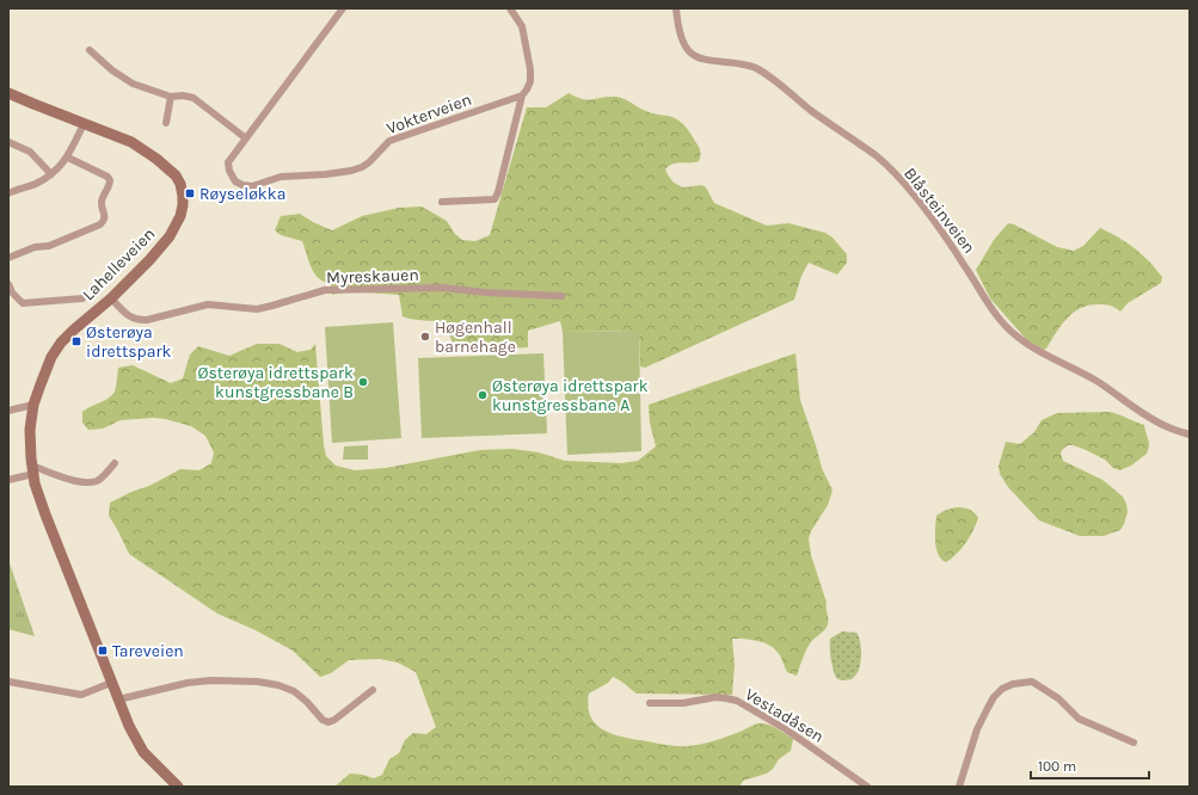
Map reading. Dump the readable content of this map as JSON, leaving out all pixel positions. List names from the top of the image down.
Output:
{
  "streets": {
    "street": [
      "Vokterveien",
      "Blåsteinveien",
      "Lahelleveien",
      "Myreskauen",
      "Vestadåsen"
    ]
  },
  "crossings": [
    ["Lahelleveien", "Myreskauen"]
  ],
  "places": {
    "transit": ["Røyseløkka", "Østerøya idrettspark", "Tareveien"],
    "other": ["Høgenhall barnehage", "Østerøya idrettspark kunstgressbane B", "Østerøya idrettspark kunstgressbane A"]
  },
  "scale_bar": "100 m"
}
